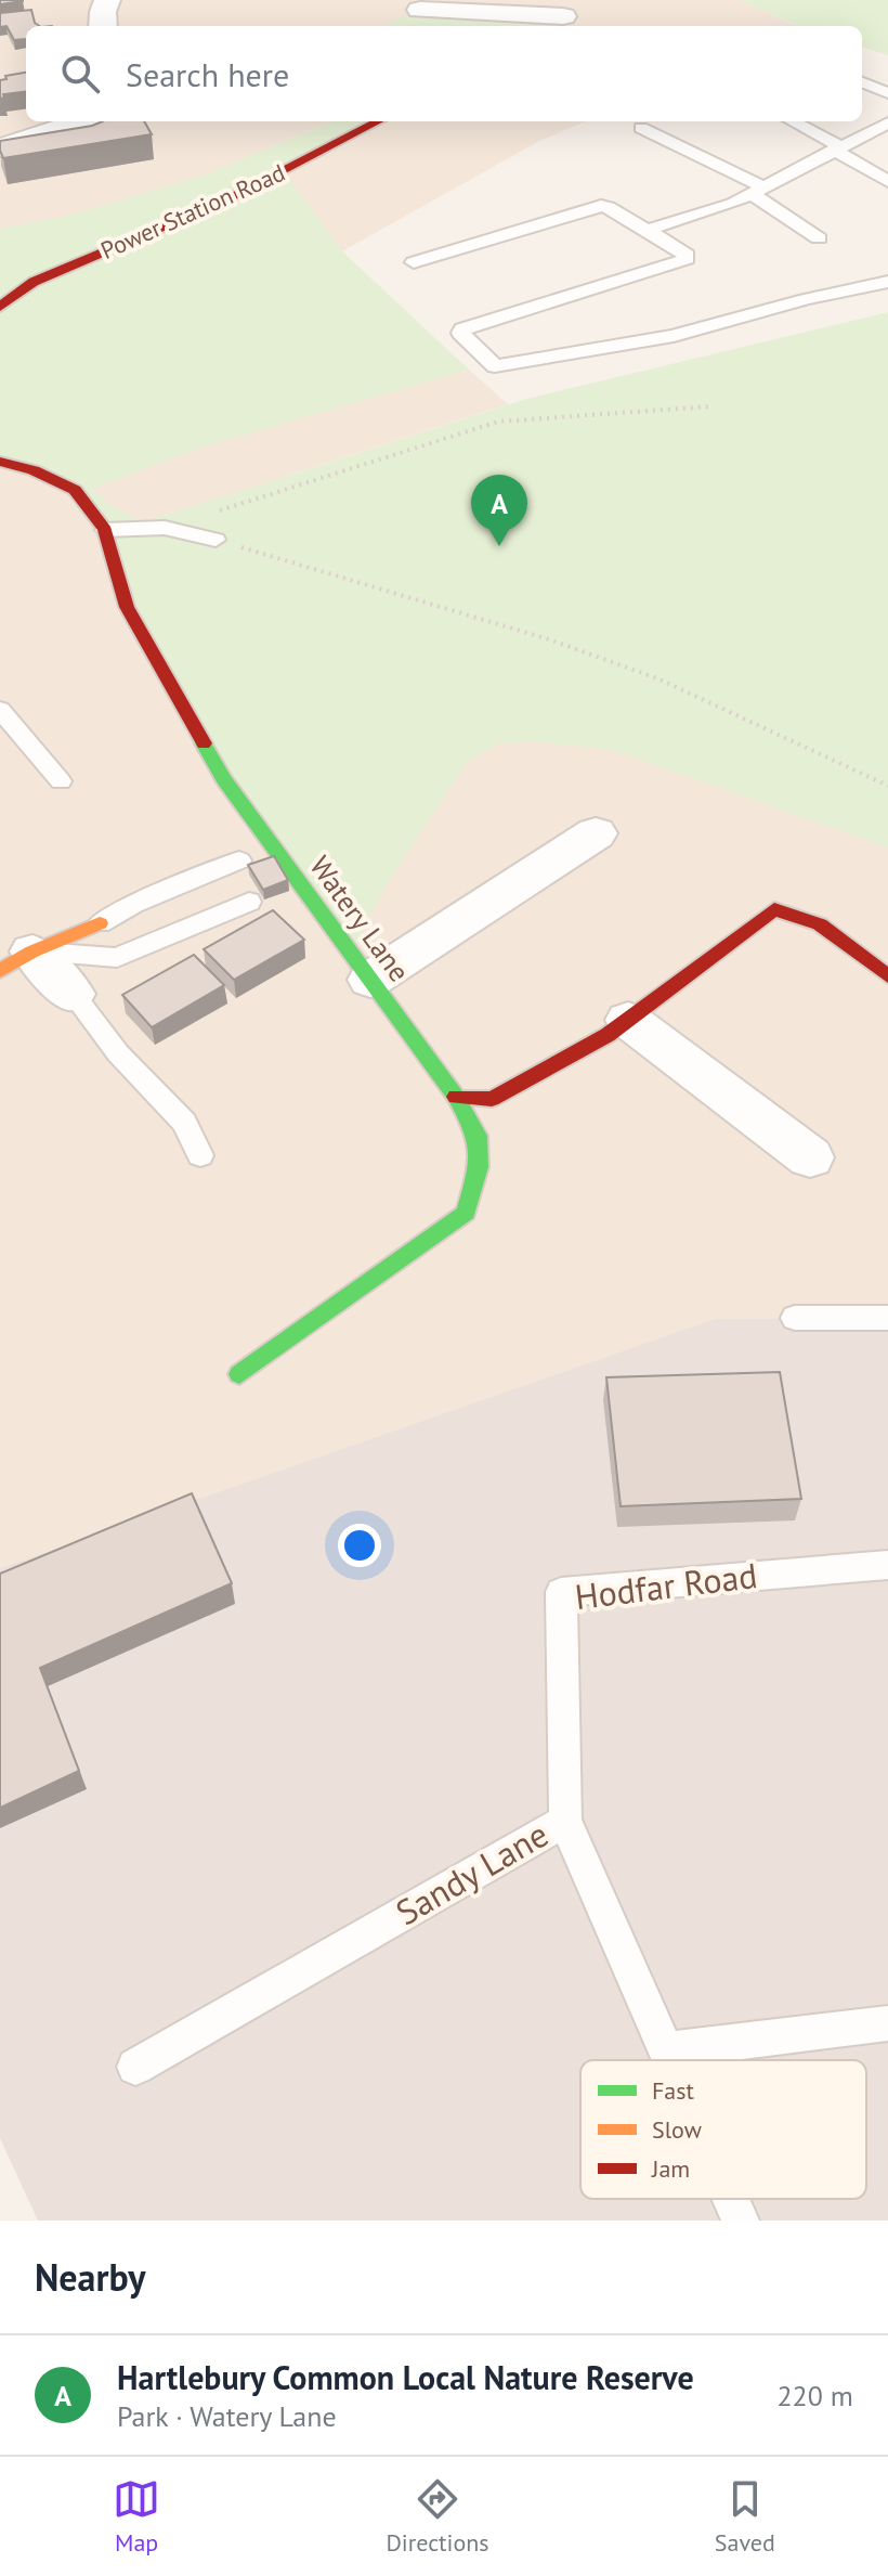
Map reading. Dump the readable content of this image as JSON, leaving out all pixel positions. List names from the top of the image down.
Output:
{
  "streets": {
    "street": ["Power Station Road", "Watery Lane"],
    "lane": ["Hodfar Road", "Sandy Lane"]
  },
  "crossings": [
    ["Hodfar Road", "Sandy Lane"]
  ],
  "legend": ["Fast", "Slow", "Jam"],
  "page": {
    "search": "Search here",
    "pins": "A",
    "heading": "Nearby",
    "list": [
      {
        "mark": "A",
        "name": "Hartlebury Common Local Nature Reserve",
        "note": "Park · Watery Lane",
        "value": "220 m"
      }
    ],
    "nav": ["Map", "Directions", "Saved"]
  }
}
